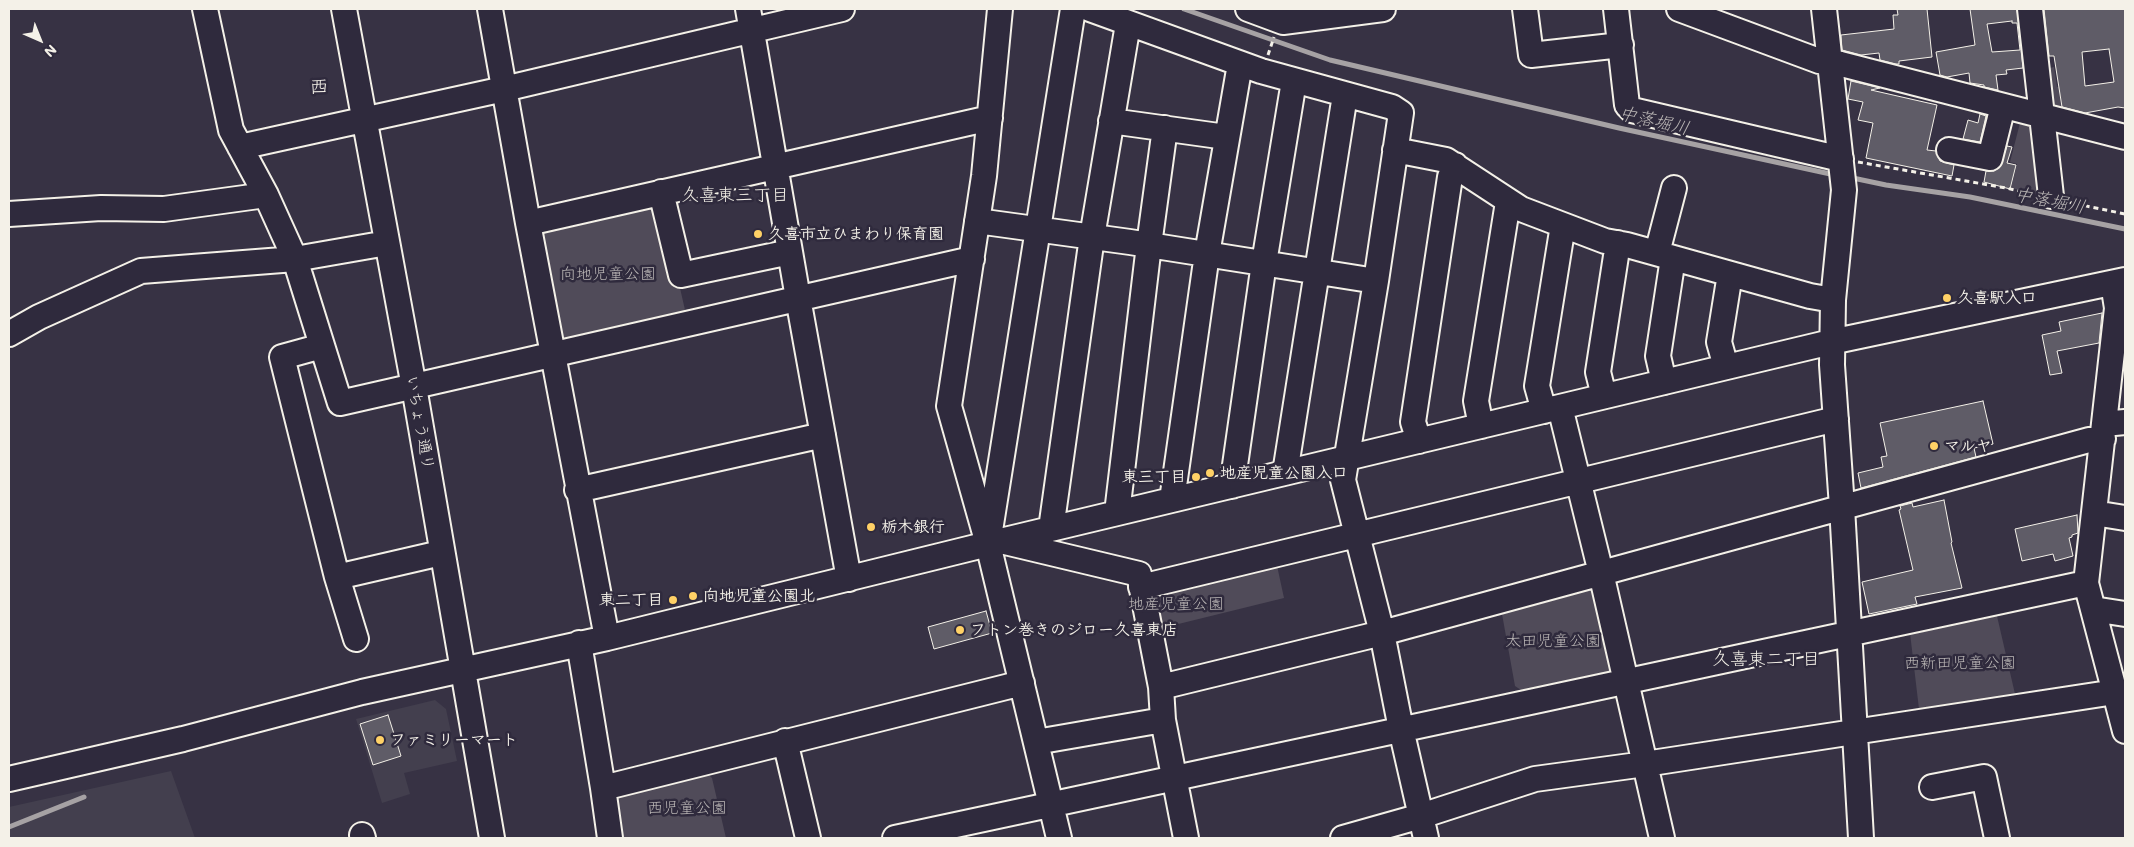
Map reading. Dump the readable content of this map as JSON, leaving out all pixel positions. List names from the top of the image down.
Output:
{
  "streets": {
    "street": ["いちょう通り"]
  },
  "districts": ["西", "久喜東三丁目", "久喜東二丁目"],
  "water": ["中落堀川"],
  "parks": [
    "向地児童公園",
    "地産児童公園",
    "太田児童公園",
    "西新田児童公園",
    "西児童公園"
  ],
  "places": [
    "久喜市立ひまわり保育園",
    "久喜駅入口",
    "マルヤ",
    "地産児童公園入口",
    "東三丁目",
    "栃木銀行",
    "向地児童公園北",
    "東二丁目",
    "フトン巻きのジロー久喜東店",
    "ファミリーマート"
  ],
  "north": "bottom right"
}
